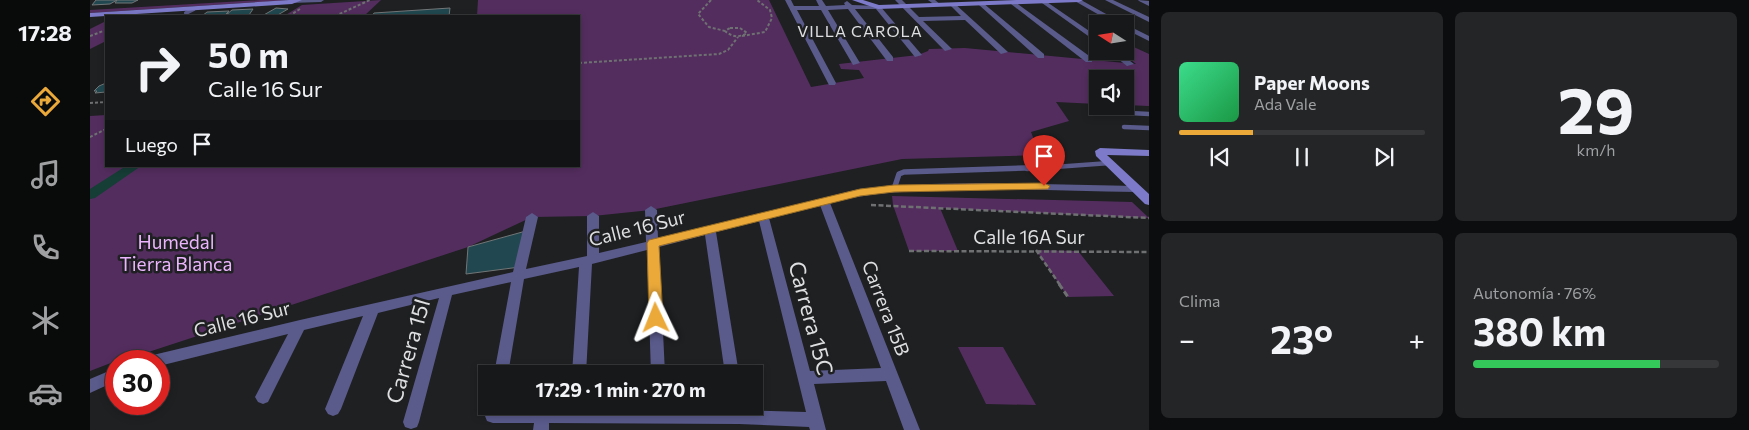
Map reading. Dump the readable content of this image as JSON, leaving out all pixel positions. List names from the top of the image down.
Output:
{
  "streets": {
    "street": [
      "Calle 16 Sur",
      "Carrera 15B",
      "Carrera 15C",
      "Carrera 15I"
    ],
    "path": ["Calle 16A Sur"]
  },
  "crossings": [
    ["Calle 16 Sur", "Carrera 15B"],
    ["Calle 16 Sur", "Carrera 15C"],
    ["Calle 16 Sur", "Carrera 15I"]
  ],
  "districts": ["VILLA CAROLA"],
  "parks": ["Humedal Tierra Blanca"],
  "north": "left",
  "page": {
    "tabs": "17:28",
    "tile": [
      ["29", "km/h"],
      "Clima",
      ["Autonomía · 76%", "380 km"]
    ],
    "turn": ["50 m", "Calle 16 Sur"],
    "song": ["Paper Moons", "Ada Vale"],
    "then": "Luego",
    "heat": ["−", "23°", "+"],
    "limit": "30",
    "trip": "17:29 · 1 min · 270 m"
  }
}
